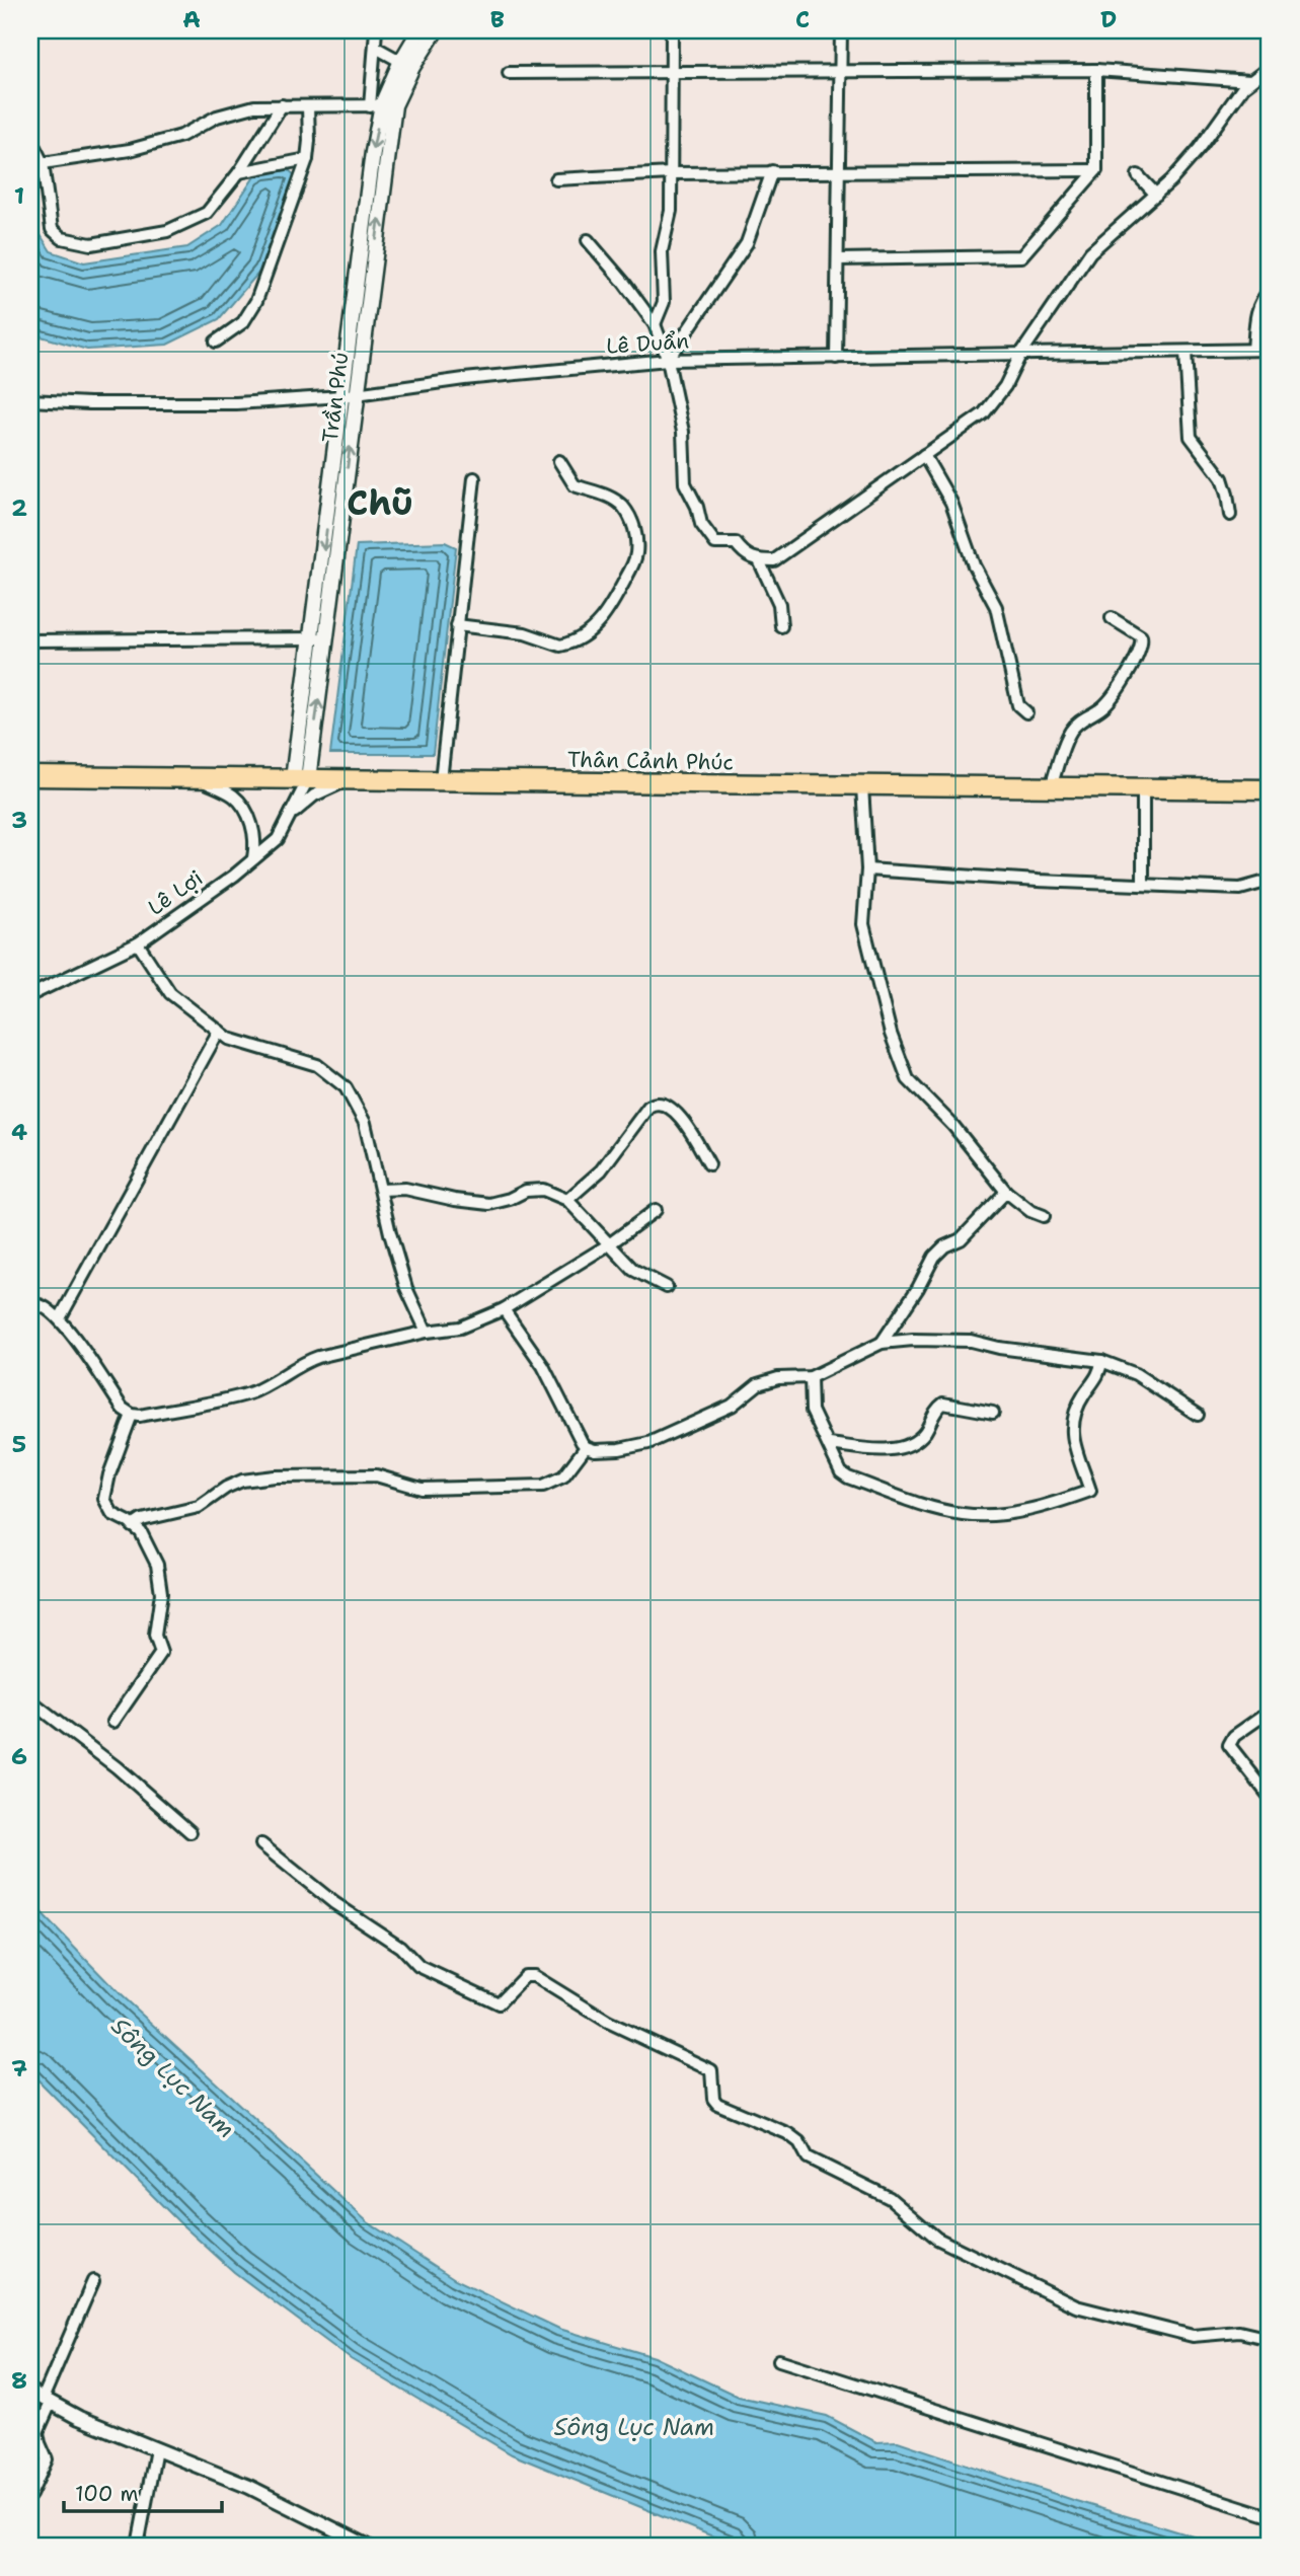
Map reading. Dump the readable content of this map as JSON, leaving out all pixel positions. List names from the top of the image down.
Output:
{
  "streets": {
    "highway": ["Thân Cảnh Phúc"],
    "main road": ["Trần Phú"],
    "street": ["Lê Duẩn", "Lê Lợi"]
  },
  "crossings": [
    ["Lê Duẩn", "Trần Phú"],
    ["Trần Phú", "Thân Cảnh Phúc"],
    ["Thân Cảnh Phúc", "Lê Lợi"]
  ],
  "districts": ["Chũ"],
  "water": ["Sông Lục Nam"],
  "scale_bar": "100 m",
  "grid": {
    "columns": [
      "A",
      "B",
      "C",
      "D"
    ],
    "rows": [
      "1",
      "2",
      "3",
      "4",
      "5",
      "6",
      "7",
      "8"
    ]
  }
}
